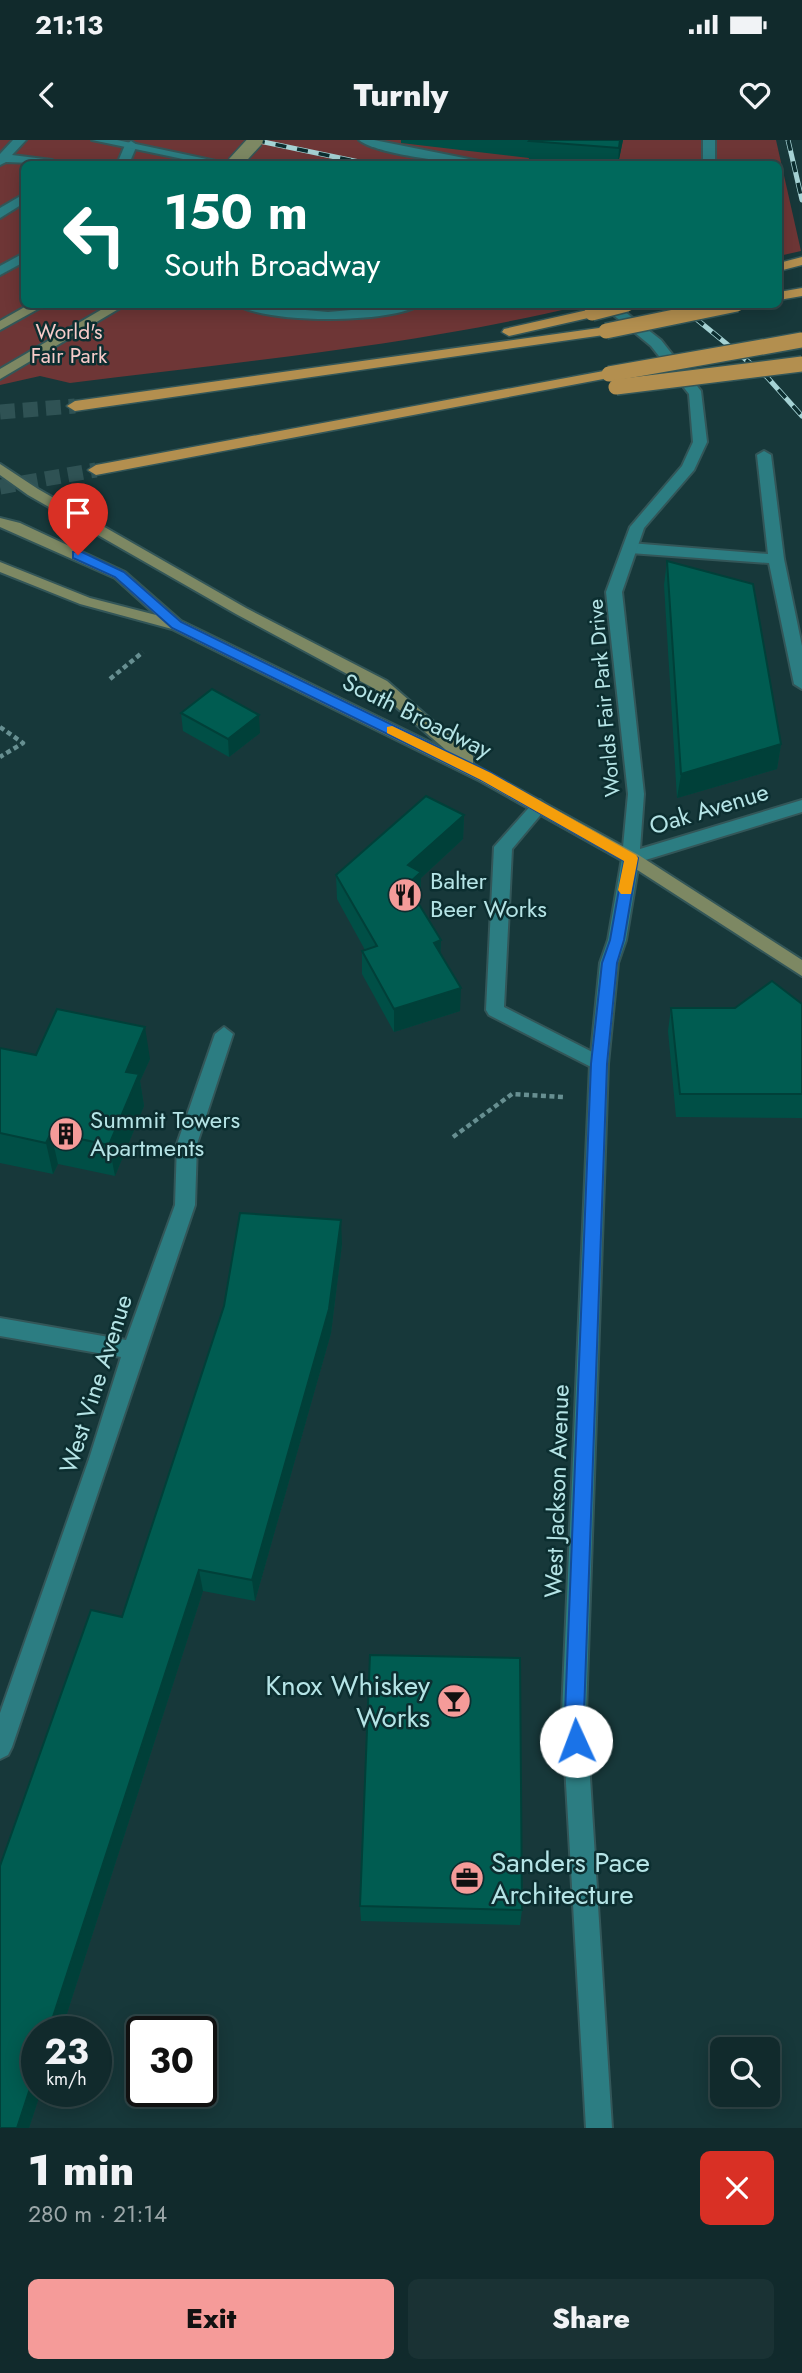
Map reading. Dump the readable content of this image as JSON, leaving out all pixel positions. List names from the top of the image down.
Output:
{
  "streets": {
    "main road": ["South Broadway"],
    "street": [
      "Worlds Fair Park Drive",
      "Oak Avenue",
      "West Vine Avenue",
      "West Jackson Avenue"
    ]
  },
  "crossings": [
    ["Worlds Fair Park Drive", "South Broadway"],
    ["Worlds Fair Park Drive", "Oak Avenue"],
    ["Worlds Fair Park Drive", "West Jackson Avenue"],
    ["South Broadway", "Oak Avenue"],
    ["South Broadway", "West Jackson Avenue"],
    ["Oak Avenue", "West Jackson Avenue"]
  ],
  "parks": ["World's Fair Park"],
  "places": {
    "restaurant": ["Balter Beer Works"],
    "building": ["Summit Towers Apartments"],
    "bar": ["Knox Whiskey Works"],
    "office": ["Sanders Pace Architecture"]
  },
  "page": {
    "status": "21:13",
    "header": "Turnly",
    "turn": ["150 m", "South Broadway"],
    "speed": "23 km/h",
    "limit": "30",
    "heading": ["1 min", "280 m · 21:14"],
    "buttons": ["Exit", "Share"]
  }
}
